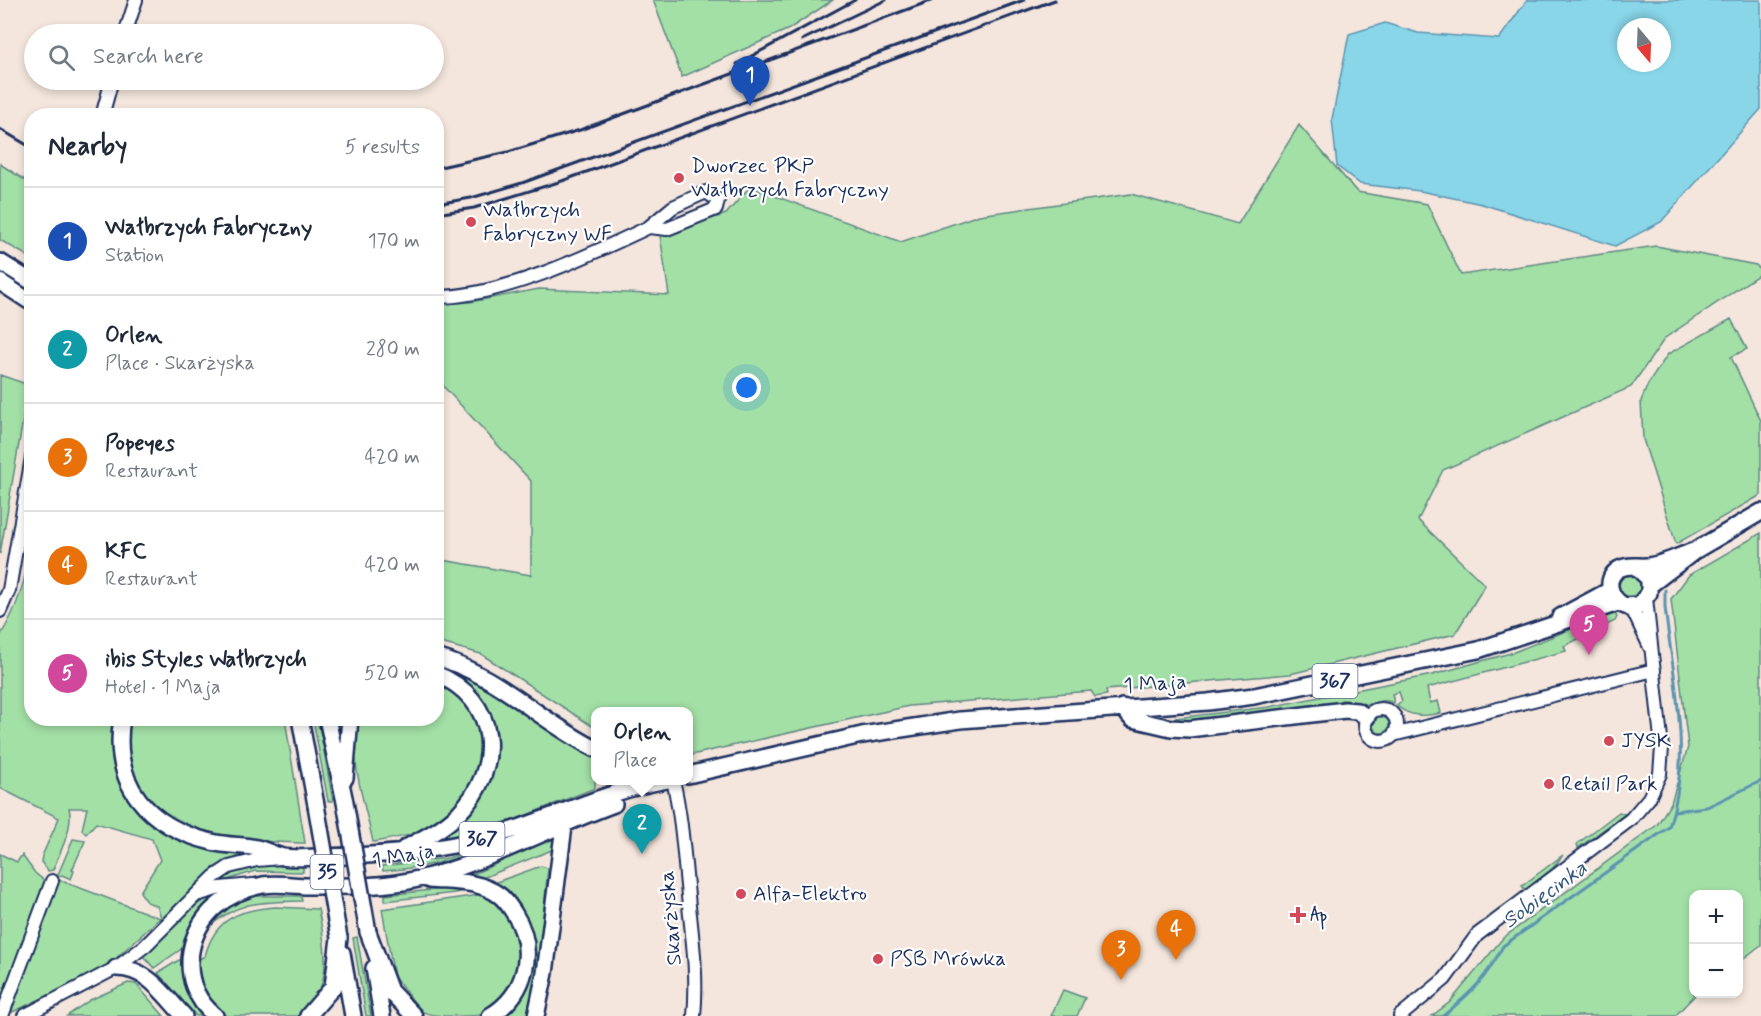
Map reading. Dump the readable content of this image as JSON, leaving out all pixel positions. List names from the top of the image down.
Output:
{
  "streets": {
    "main road": ["367", "1 Maja", "35"],
    "street": ["Skarżyska"]
  },
  "crossings": [
    ["367", "1 Maja"]
  ],
  "water": ["Sobięcinka"],
  "places": {
    "other": [
      "Dworzec PKP Wałbrzych Fabryczny",
      "Wałbrzych Fabryczny WF",
      "JYSK",
      "Retail Park",
      "Alfa-Elektro",
      "PSB Mrówka"
    ],
    "health": ["Ap"]
  },
  "north": "bottom",
  "page": {
    "search": "Search here",
    "pins": [
      "1",
      "5",
      "2",
      "4",
      "3"
    ],
    "heading": ["Nearby", "5 results"],
    "list": [
      {
        "mark": "1",
        "name": "Wałbrzych Fabryczny",
        "note": "Station",
        "value": "170 m"
      },
      {
        "mark": "2",
        "name": "Orlen",
        "note": "Place · Skarżyska",
        "value": "280 m"
      },
      {
        "mark": "3",
        "name": "Popeyes",
        "note": "Restaurant",
        "value": "420 m"
      },
      {
        "mark": "4",
        "name": "KFC",
        "note": "Restaurant",
        "value": "420 m"
      },
      {
        "mark": "5",
        "name": "ibis Styles Wałbrzych",
        "note": "Hotel · 1 Maja",
        "value": "520 m"
      }
    ],
    "popup": ["Orlen", "Place"],
    "map_buttons": ["+", "−"]
  }
}
